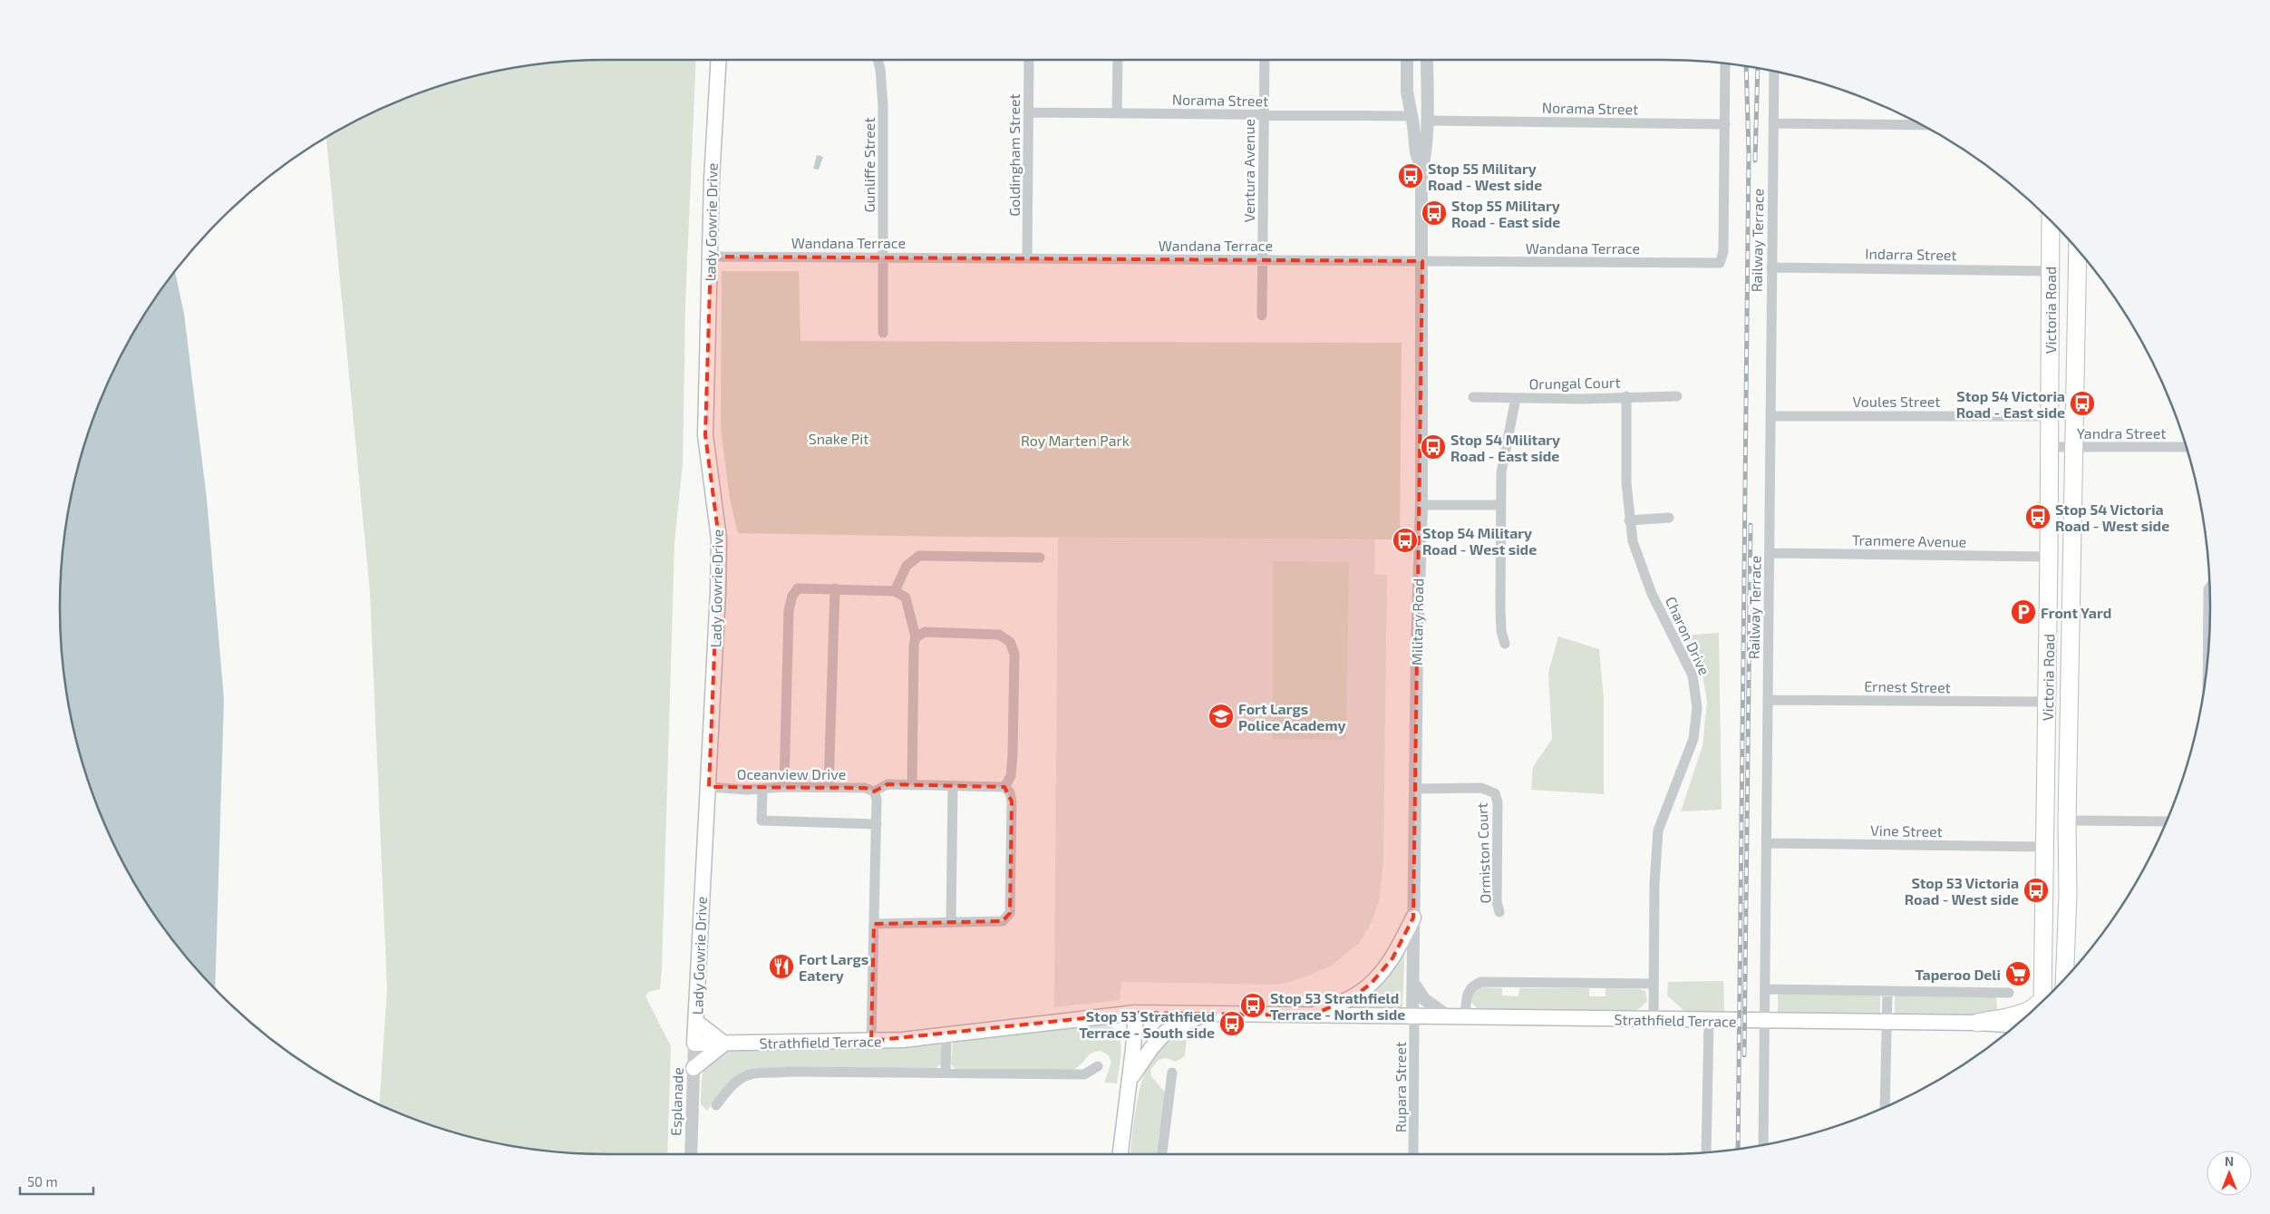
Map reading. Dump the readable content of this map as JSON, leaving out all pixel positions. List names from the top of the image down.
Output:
{
  "streets": {
    "highway": ["Victoria Road"],
    "main road": ["Lady Gowrie Drive", "Strathfield Terrace"],
    "street": [
      "Norama Street",
      "Goldingham Street",
      "Gunliffe Street",
      "Ventura Avenue",
      "Railway Terrace",
      "Wandana Terrace",
      "Indarra Street",
      "Orungal Court",
      "Voules Street",
      "Yandra Street",
      "Tranmere Avenue",
      "Military Road",
      "Charon Drive",
      "Ernest Street",
      "Oceanview Drive",
      "Vine Street",
      "Ormiston Court",
      "Rupara Street",
      "Esplanade"
    ]
  },
  "crossings": [
    ["Norama Street", "Goldingham Street"],
    ["Norama Street", "Ventura Avenue"],
    ["Norama Street", "Wandana Terrace"],
    ["Norama Street", "Military Road"],
    ["Goldingham Street", "Wandana Terrace"],
    ["Gunliffe Street", "Wandana Terrace"],
    ["Ventura Avenue", "Wandana Terrace"],
    ["Lady Gowrie Drive", "Wandana Terrace"],
    ["Lady Gowrie Drive", "Oceanview Drive"],
    ["Lady Gowrie Drive", "Strathfield Terrace"],
    ["Lady Gowrie Drive", "Esplanade"],
    ["Railway Terrace", "Indarra Street"],
    ["Railway Terrace", "Voules Street"],
    ["Railway Terrace", "Tranmere Avenue"],
    ["Railway Terrace", "Ernest Street"],
    ["Railway Terrace", "Vine Street"],
    ["Railway Terrace", "Strathfield Terrace"],
    ["Wandana Terrace", "Military Road"],
    ["Indarra Street", "Victoria Road"],
    ["Victoria Road", "Voules Street"],
    ["Victoria Road", "Yandra Street"],
    ["Victoria Road", "Tranmere Avenue"],
    ["Victoria Road", "Ernest Street"],
    ["Victoria Road", "Vine Street"],
    ["Orungal Court", "Charon Drive"],
    ["Military Road", "Ormiston Court"],
    ["Military Road", "Strathfield Terrace"],
    ["Military Road", "Rupara Street"],
    ["Charon Drive", "Strathfield Terrace"],
    ["Strathfield Terrace", "Rupara Street"],
    ["Strathfield Terrace", "Esplanade"]
  ],
  "parks": ["Snake Pit", "Roy Marten Park"],
  "places": {
    "bus stop": [
      "Stop 55 Military Road - West side",
      "Stop 55 Military Road - East side",
      "Stop 54 Victoria Road - East side",
      "Stop 54 Military Road - East side",
      "Stop 54 Victoria Road - West side",
      "Stop 54 Military Road - West side",
      "Stop 53 Victoria Road - West side",
      "Stop 53 Strathfield Terrace - North side",
      "Stop 53 Strathfield Terrace - South side"
    ],
    "parking": ["Front Yard"],
    "school or university": ["Fort Largs Police Academy"],
    "restaurant": ["Fort Largs Eatery"],
    "supermarket": ["Taperoo Deli"]
  },
  "scale_bar": "50 m",
  "north": "top"
}
